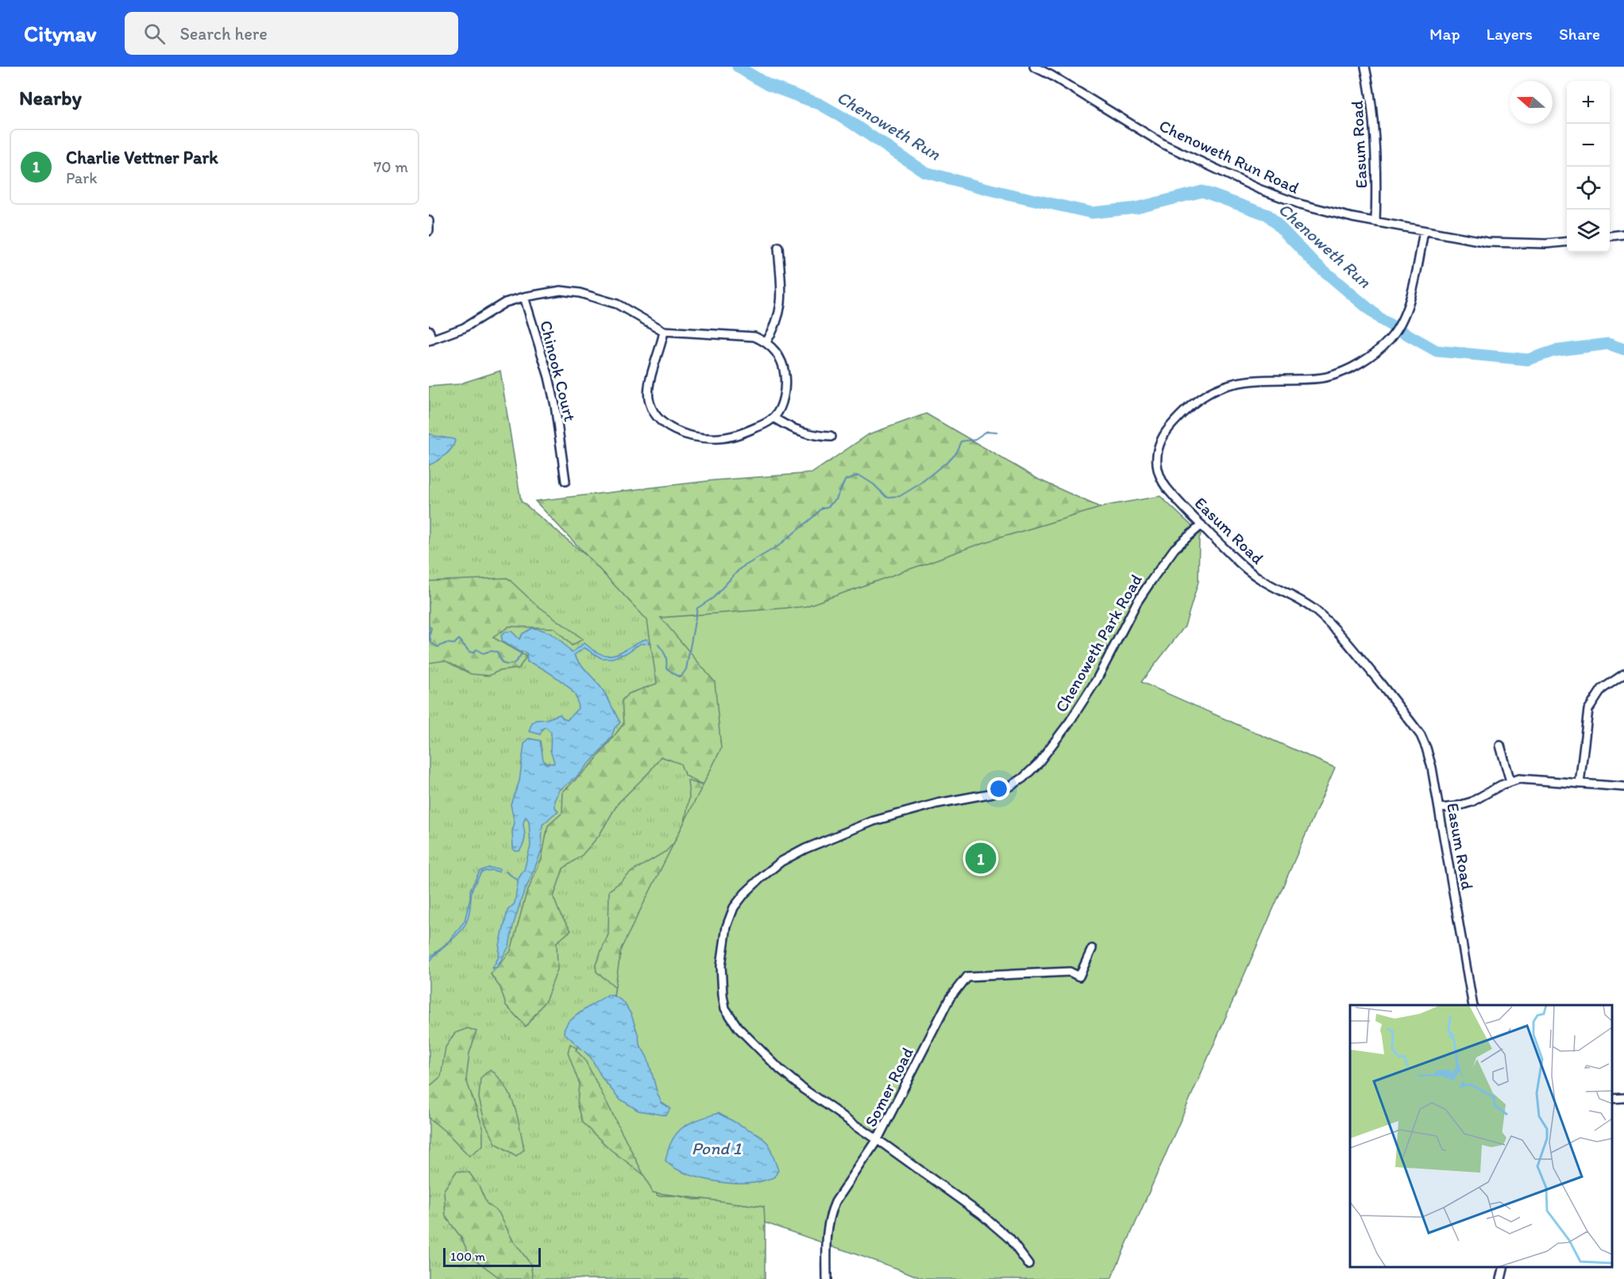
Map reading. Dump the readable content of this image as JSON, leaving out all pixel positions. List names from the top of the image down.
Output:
{
  "streets": {
    "street": [
      "Easum Road",
      "Chenoweth Run Road",
      "Chinook Court",
      "Chenoweth Park Road",
      "Somer Road"
    ]
  },
  "crossings": [
    ["Easum Road", "Chenoweth Run Road"],
    ["Easum Road", "Chenoweth Park Road"],
    ["Chenoweth Park Road", "Somer Road"]
  ],
  "water": ["Chenoweth Run", "Pond 1"],
  "scale_bar": "100 m",
  "north": "left",
  "page": {
    "header": "Citynav",
    "search": "Search here",
    "nav": ["Map", "Layers", "Share"],
    "heading": "Nearby",
    "map_buttons": ["+", "−"],
    "list": [
      {
        "mark": "1",
        "name": "Charlie Vettner Park",
        "note": "Park",
        "value": "70 m"
      }
    ],
    "pins": "1",
    "scale": "100 m"
  }
}
